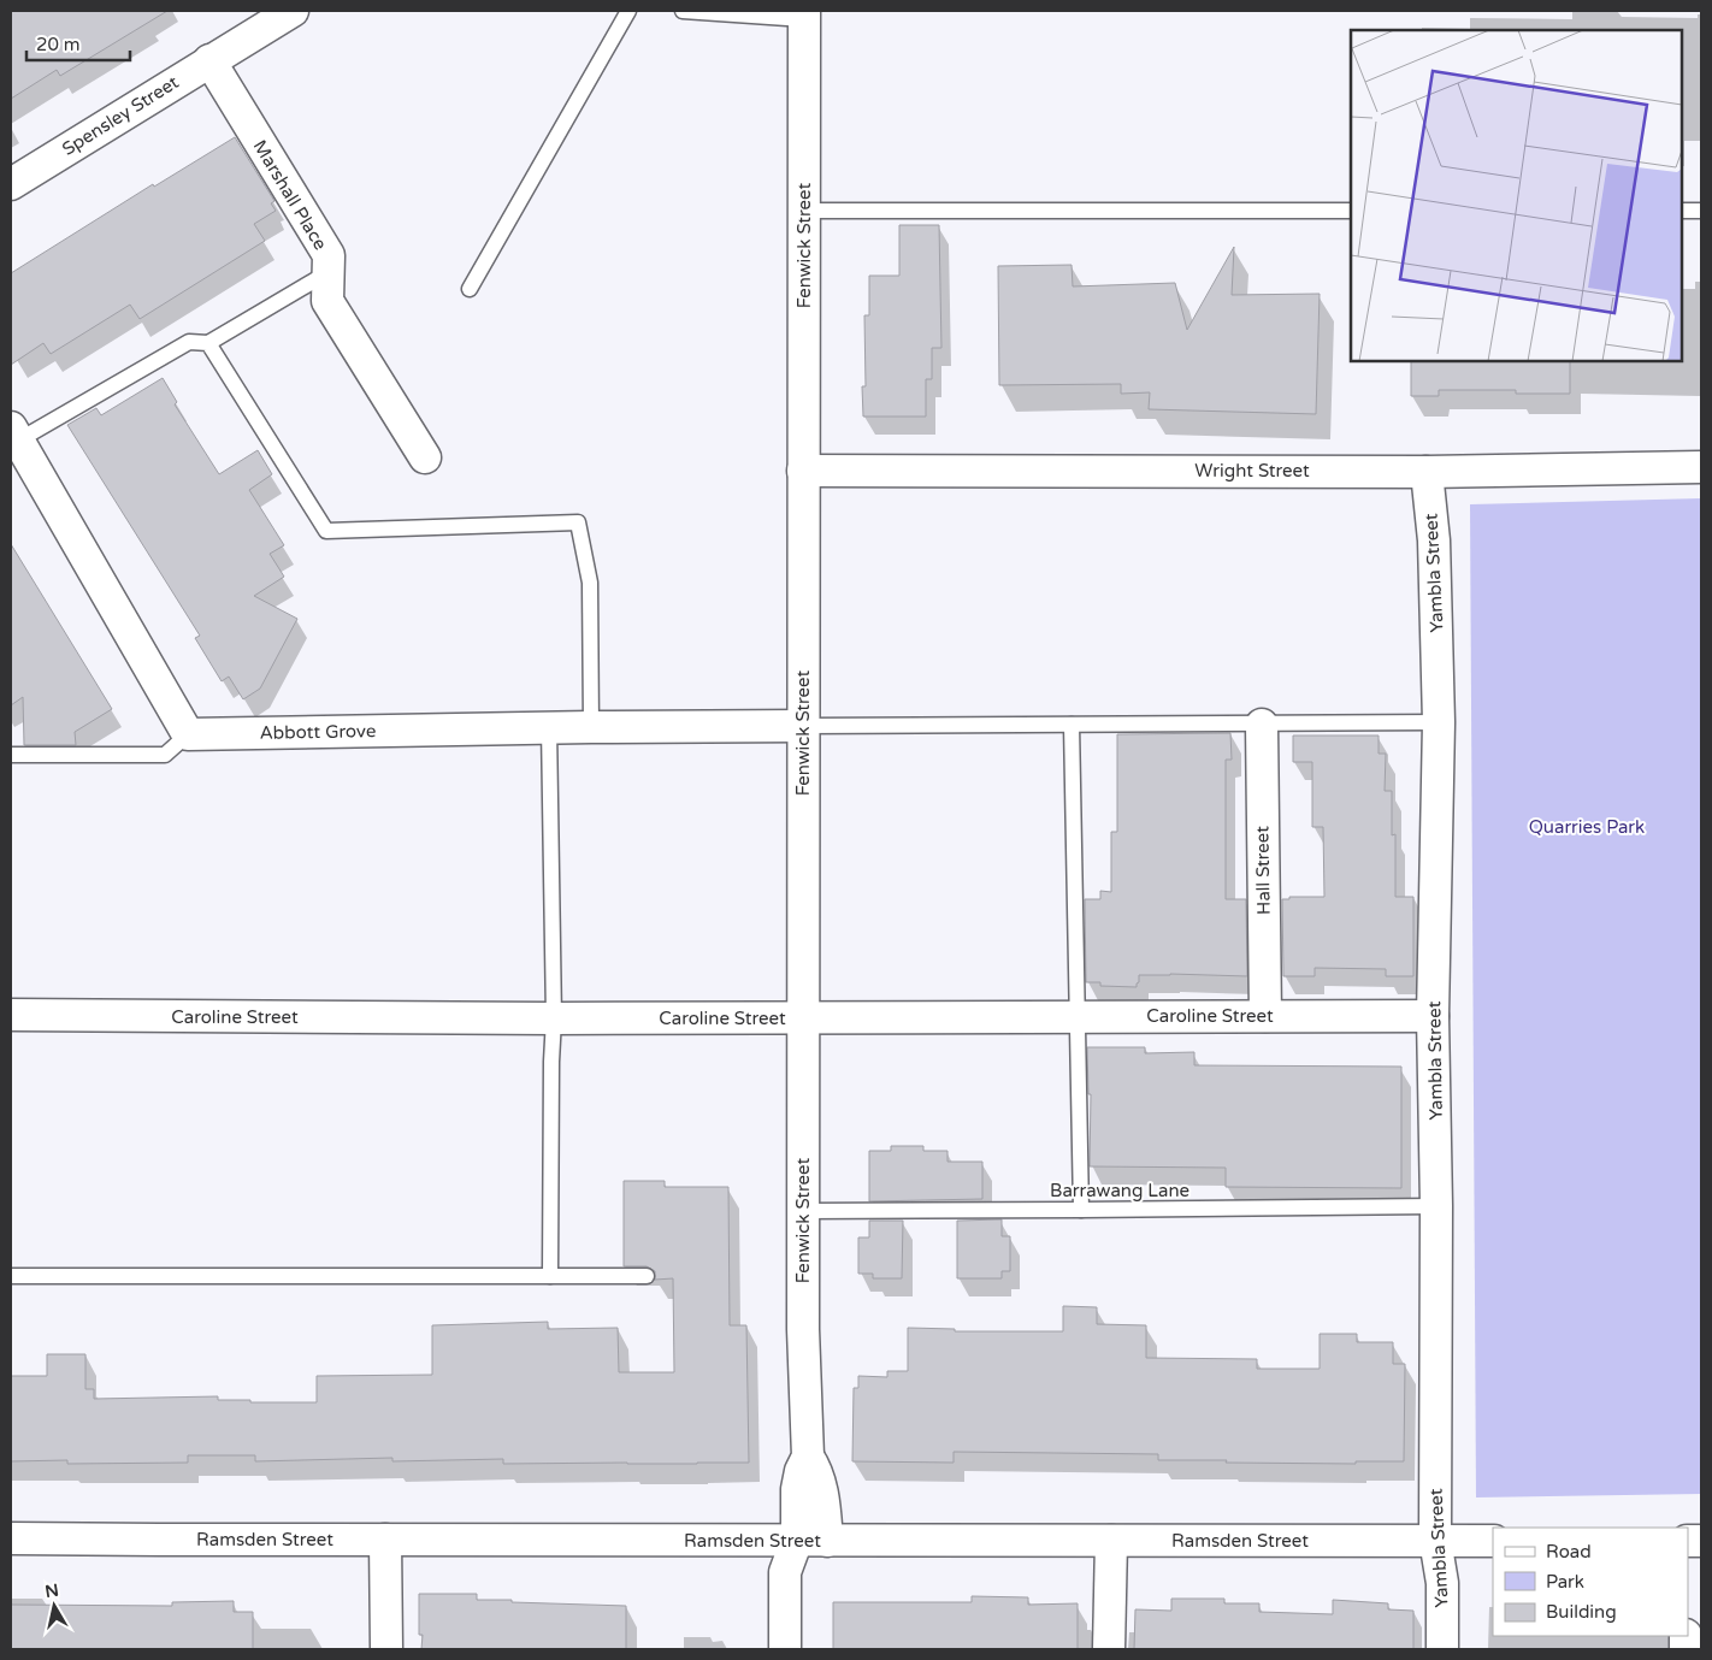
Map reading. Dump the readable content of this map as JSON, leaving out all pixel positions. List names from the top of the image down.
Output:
{
  "streets": {
    "street": [
      "Spensley Street",
      "Marshall Place",
      "Fenwick Street",
      "Wright Street",
      "Yambla Street",
      "Abbott Grove",
      "Hall Street",
      "Caroline Street",
      "Ramsden Street"
    ],
    "lane": ["Barrawang Lane"]
  },
  "crossings": [
    ["Spensley Street", "Marshall Place"],
    ["Fenwick Street", "Wright Street"],
    ["Fenwick Street", "Abbott Grove"],
    ["Fenwick Street", "Caroline Street"],
    ["Fenwick Street", "Barrawang Lane"],
    ["Fenwick Street", "Ramsden Street"],
    ["Wright Street", "Yambla Street"],
    ["Yambla Street", "Caroline Street"],
    ["Yambla Street", "Barrawang Lane"],
    ["Yambla Street", "Ramsden Street"],
    ["Hall Street", "Caroline Street"]
  ],
  "parks": ["Quarries Park"],
  "legend": ["Road", "Park", "Building"],
  "scale_bar": "20 m",
  "north": "top"
}
